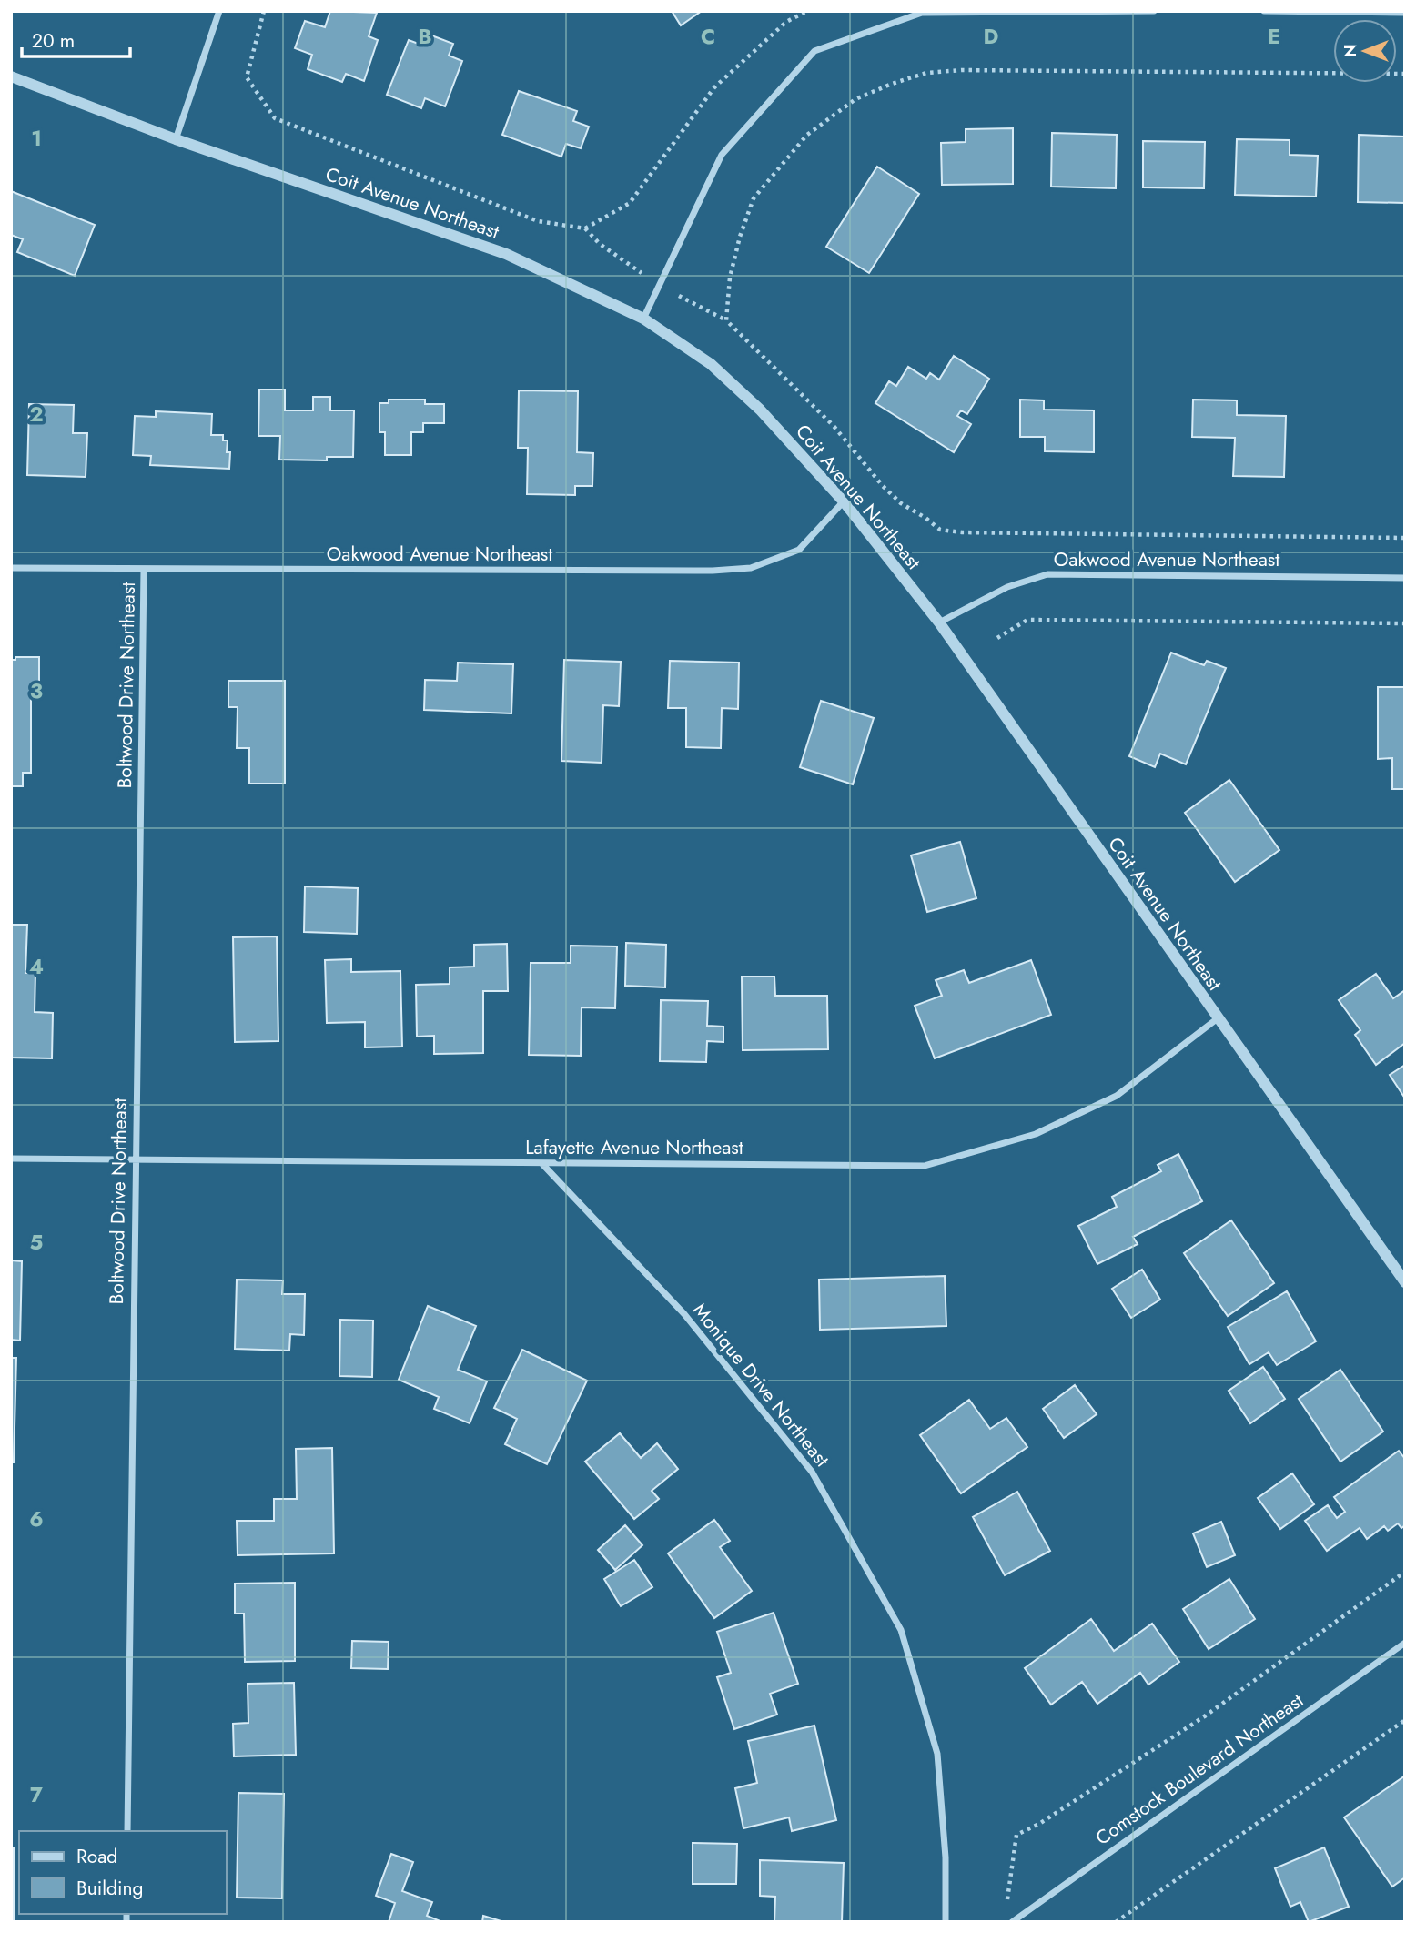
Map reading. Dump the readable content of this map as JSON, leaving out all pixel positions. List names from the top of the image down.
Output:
{
  "streets": {
    "street": [
      "Coit Avenue Northeast",
      "Oakwood Avenue Northeast",
      "Boltwood Drive Northeast",
      "Lafayette Avenue Northeast",
      "Monique Drive Northeast",
      "Comstock Boulevard Northeast"
    ]
  },
  "crossings": [
    ["Coit Avenue Northeast", "Oakwood Avenue Northeast"],
    ["Coit Avenue Northeast", "Lafayette Avenue Northeast"],
    ["Oakwood Avenue Northeast", "Boltwood Drive Northeast"],
    ["Boltwood Drive Northeast", "Lafayette Avenue Northeast"],
    ["Lafayette Avenue Northeast", "Monique Drive Northeast"]
  ],
  "legend": ["Road", "Building"],
  "scale_bar": "20 m",
  "north": "left",
  "grid": {
    "columns": [
      "B",
      "C",
      "D",
      "E"
    ],
    "rows": [
      "1",
      "2",
      "3",
      "4",
      "5",
      "6",
      "7"
    ]
  }
}
